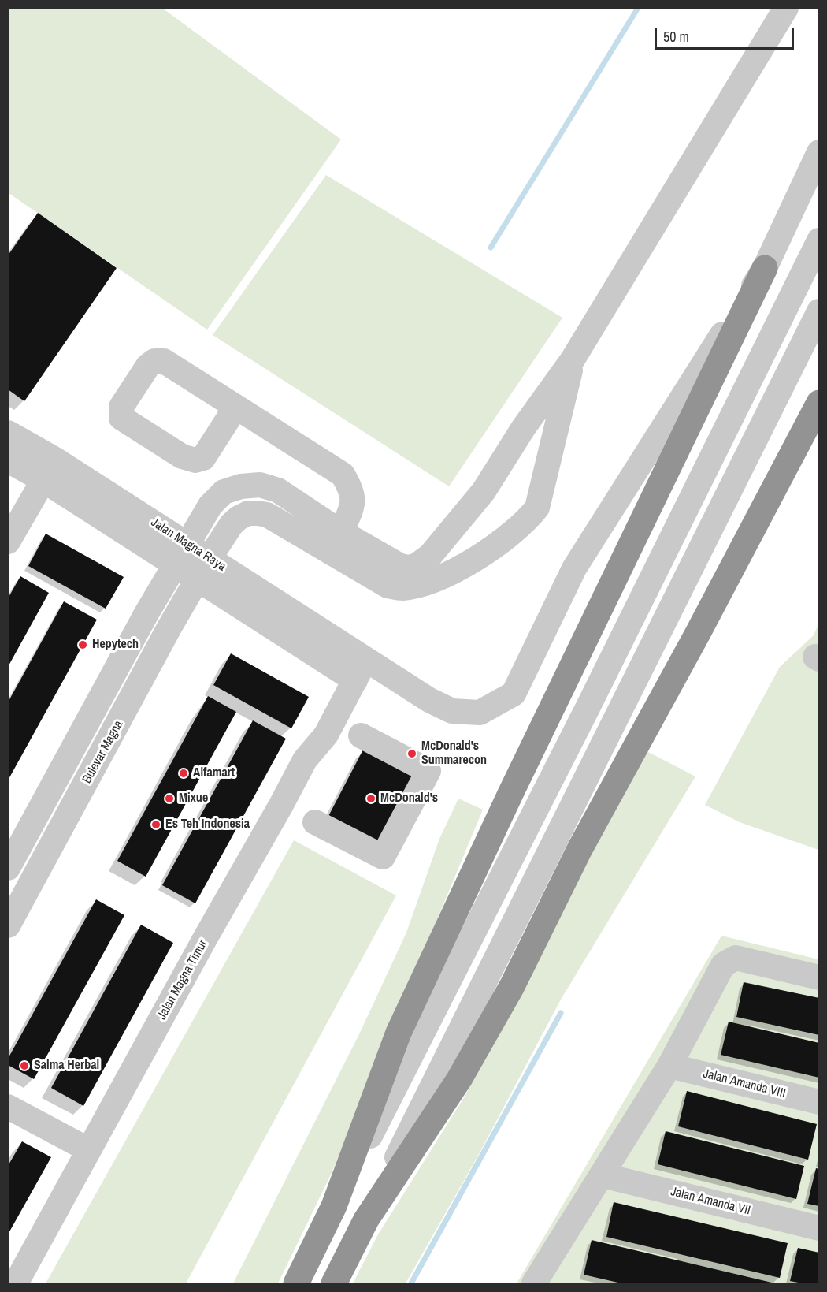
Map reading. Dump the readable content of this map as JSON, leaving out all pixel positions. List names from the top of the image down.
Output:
{
  "streets": {
    "street": [
      "Jalan Magna Raya",
      "Bulevar Magna",
      "Jalan Magna Timur",
      "Jalan Amanda VIII",
      "Jalan Amanda VII"
    ]
  },
  "crossings": [
    ["Jalan Magna Raya", "Bulevar Magna"],
    ["Jalan Magna Raya", "Jalan Magna Timur"]
  ],
  "places": [
    "Hepytech",
    "McDonald's Summarecon",
    "Alfamart",
    "Mixue",
    "McDonald's",
    "Es Teh Indonesia",
    "Salma Herbal"
  ],
  "scale_bar": "50 m"
}
